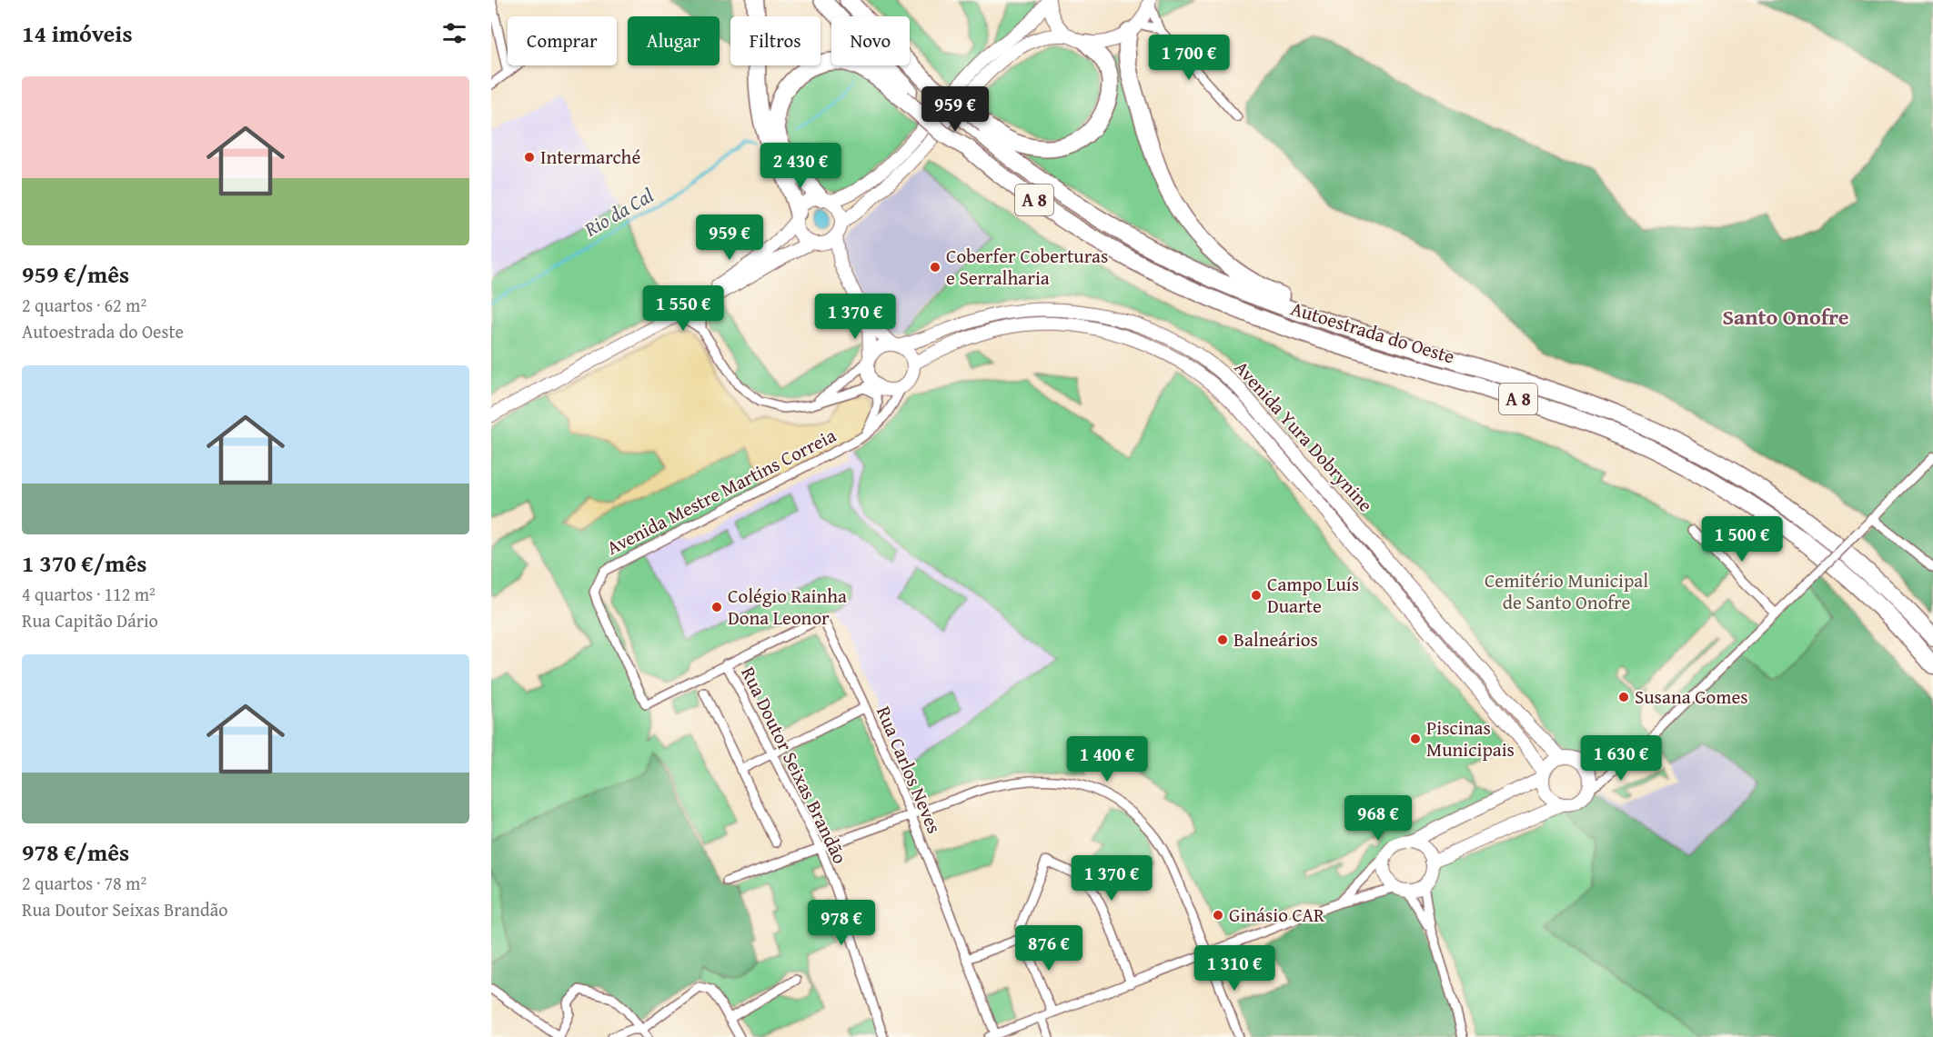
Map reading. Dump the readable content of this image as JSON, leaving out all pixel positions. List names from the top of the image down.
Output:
{
  "streets": {
    "highway": ["A 8", "Autoestrada do Oeste"],
    "main road": ["Avenida Yura Dobrynine"],
    "street": ["Avenida Mestre Martins Correia", "Rua Doutor Seixas Brandão", "Rua Carlos Neves"]
  },
  "crossings": [
    ["Avenida Yura Dobrynine", "Avenida Mestre Martins Correia"],
    ["Avenida Mestre Martins Correia", "Rua Doutor Seixas Brandão"],
    ["Avenida Mestre Martins Correia", "Rua Carlos Neves"],
    ["Rua Doutor Seixas Brandão", "Rua Carlos Neves"]
  ],
  "districts": ["Santo Onofre"],
  "water": ["Rio da Cal"],
  "parks": ["Cemitério Municipal de Santo Onofre"],
  "places": [
    "Intermarché",
    "Coberfer Coberturas e Serralharia",
    "Campo Luís Duarte",
    "Colégio Rainha Dona Leonor",
    "Balneários",
    "Susana Gomes",
    "Piscinas Municipais",
    "Ginásio CAR"
  ],
  "page": {
    "heading": "14 imóveis",
    "chip": [
      "Comprar",
      "Alugar",
      "Filtros",
      "Novo"
    ],
    "price": [
      "1 700 €",
      "959 €",
      "2 430 €",
      "959 €",
      "1 550 €",
      "1 370 €",
      "1 500 €",
      "1 630 €",
      "1 400 €",
      "968 €",
      "1 370 €",
      "978 €",
      "876 €",
      "1 310 €"
    ],
    "list": [
      {
        "name": "959 €/mês",
        "note": "2 quartos · 62 m² · Autoestrada do Oeste"
      },
      {
        "name": "1 370 €/mês",
        "note": "4 quartos · 112 m² · Rua Capitão Dário"
      },
      {
        "name": "978 €/mês",
        "note": "2 quartos · 78 m² · Rua Doutor Seixas Brandão"
      }
    ]
  }
}
